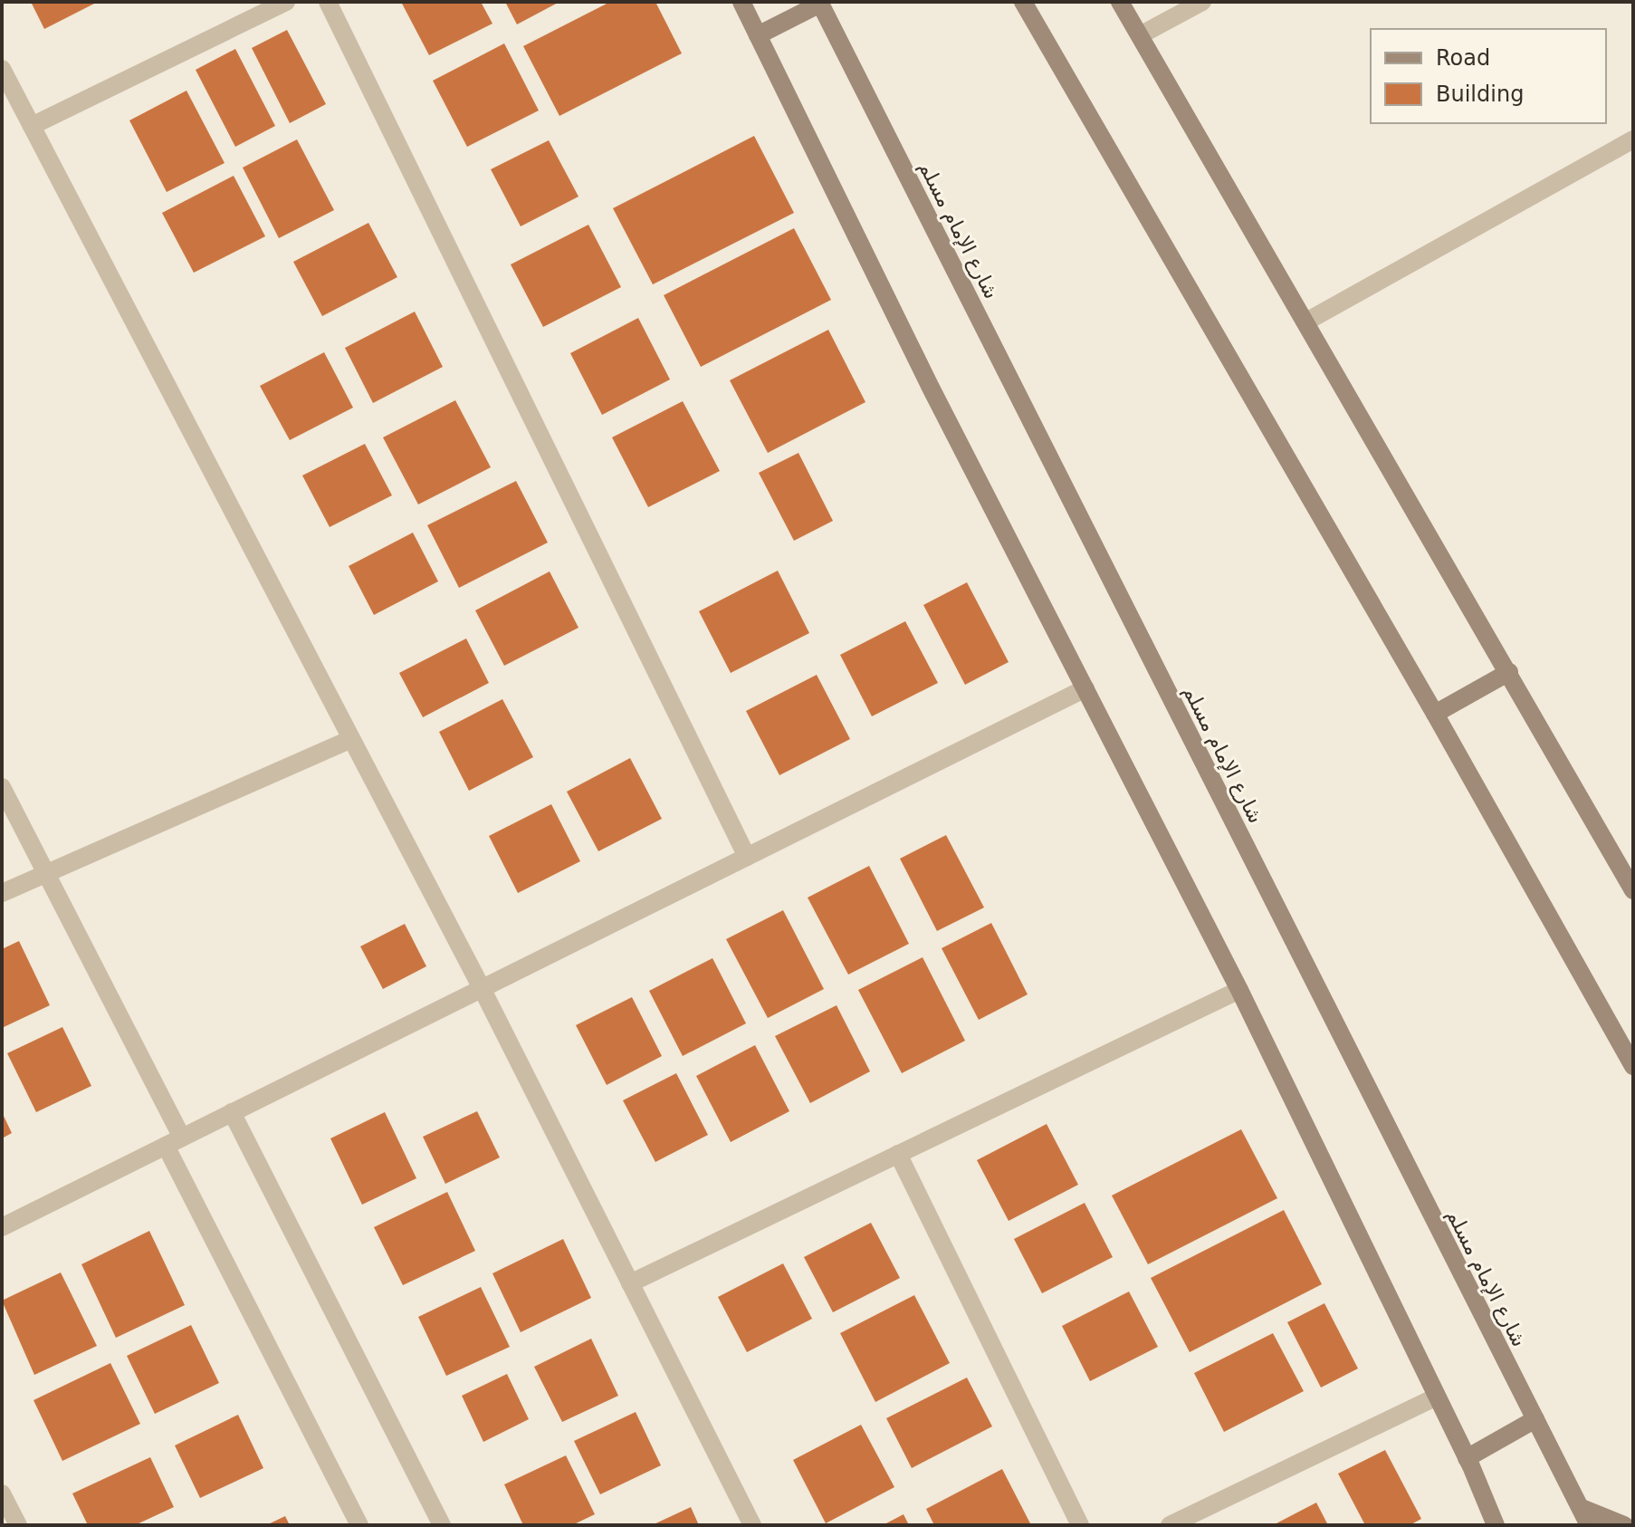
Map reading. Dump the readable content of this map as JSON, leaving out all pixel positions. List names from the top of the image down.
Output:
{
  "streets": {
    "main road": ["شارع الإمام مسلم"]
  },
  "legend": ["Road", "Building"]
}
